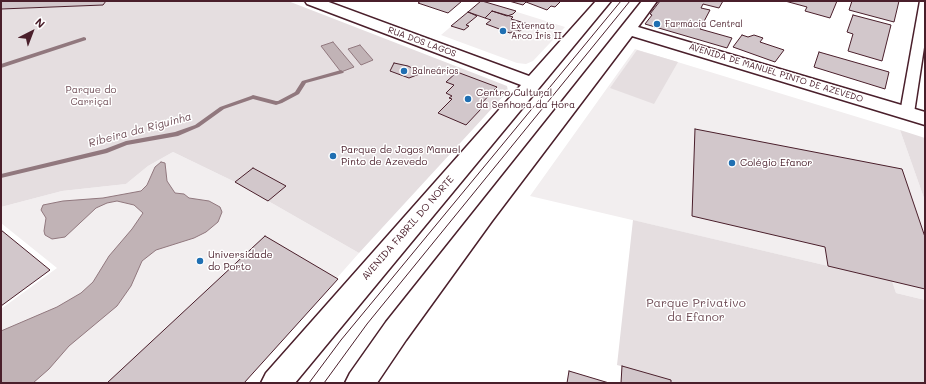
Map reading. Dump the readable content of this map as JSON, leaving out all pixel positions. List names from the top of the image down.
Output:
{
  "streets": {
    "main road": ["RUA DOS LAGOS", "AVENIDA DE MANUEL PINTO DE AZEVEDO", "AVENIDA FABRIL DO NORTE"]
  },
  "crossings": [
    ["RUA DOS LAGOS", "AVENIDA FABRIL DO NORTE"]
  ],
  "water": ["Ribeira da Riguinha"],
  "parks": ["Parque do Carriçal", "Parque Privativo da Efanor"],
  "places": [
    "Farmácia Central",
    "Externato Arco Íris II",
    "Balneários",
    "Centro Cultural da Senhora da Hora",
    "Parque de Jogos Manuel Pinto de Azevedo",
    "Colégio Efanor",
    "Universidade do Porto"
  ],
  "north": "top right"
}
